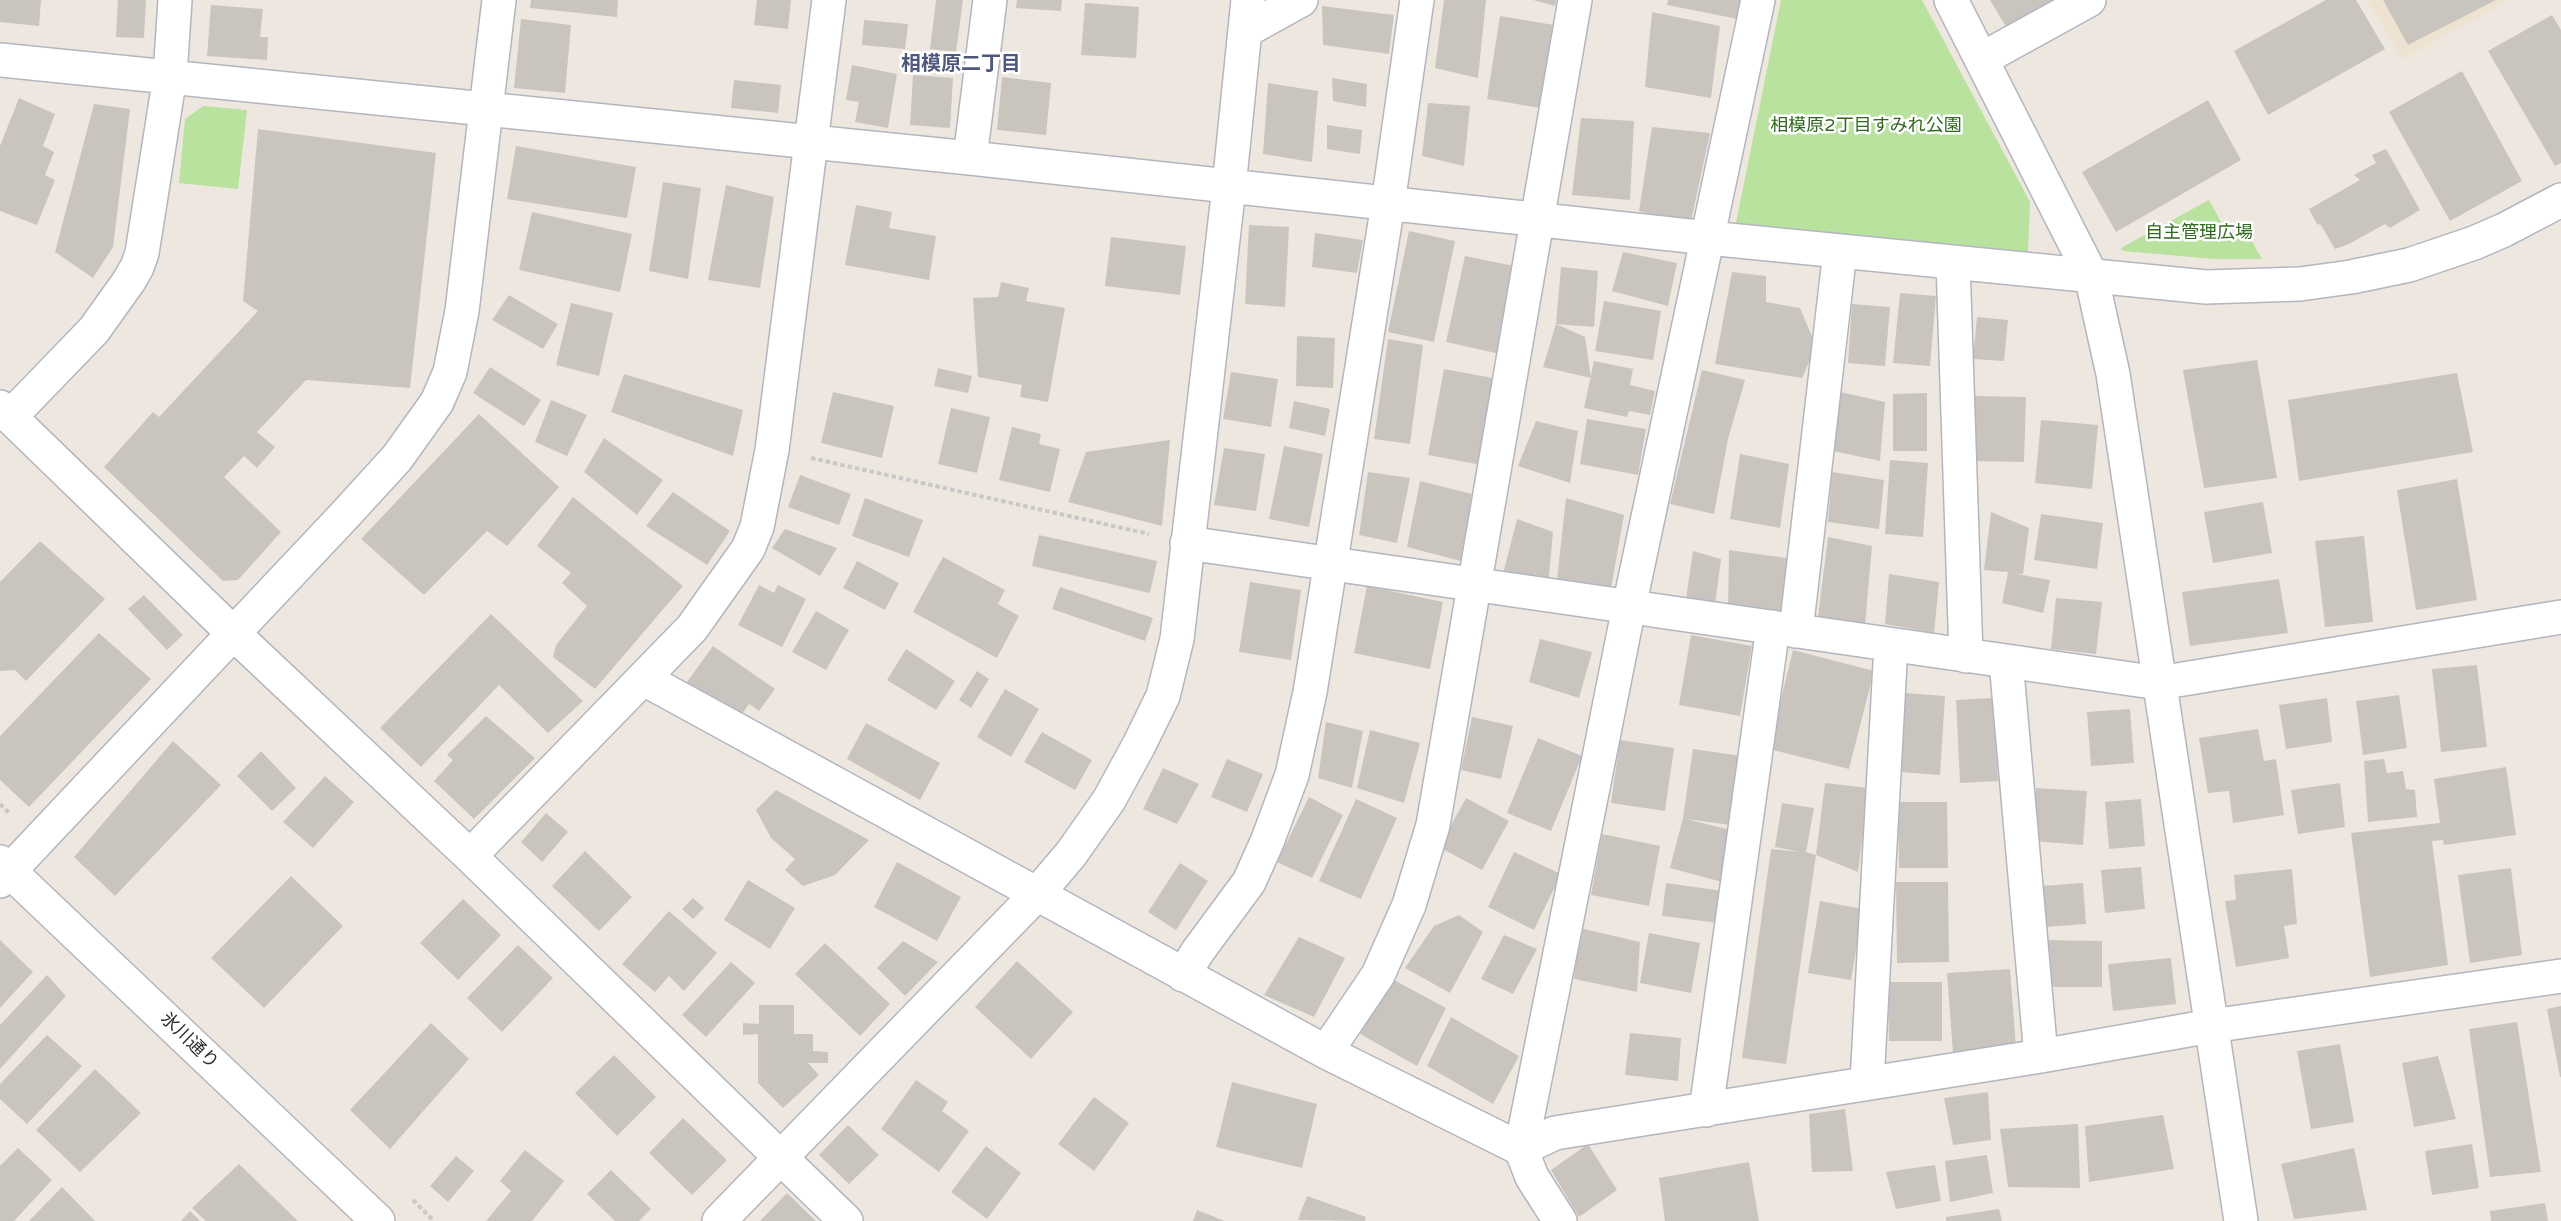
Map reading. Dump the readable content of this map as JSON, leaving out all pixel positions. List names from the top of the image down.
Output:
{
  "streets": {
    "street": ["氷川通り"]
  },
  "districts": ["相模原二丁目"],
  "parks": ["相模原2丁目すみれ公園", "自主管理広場"]
}
